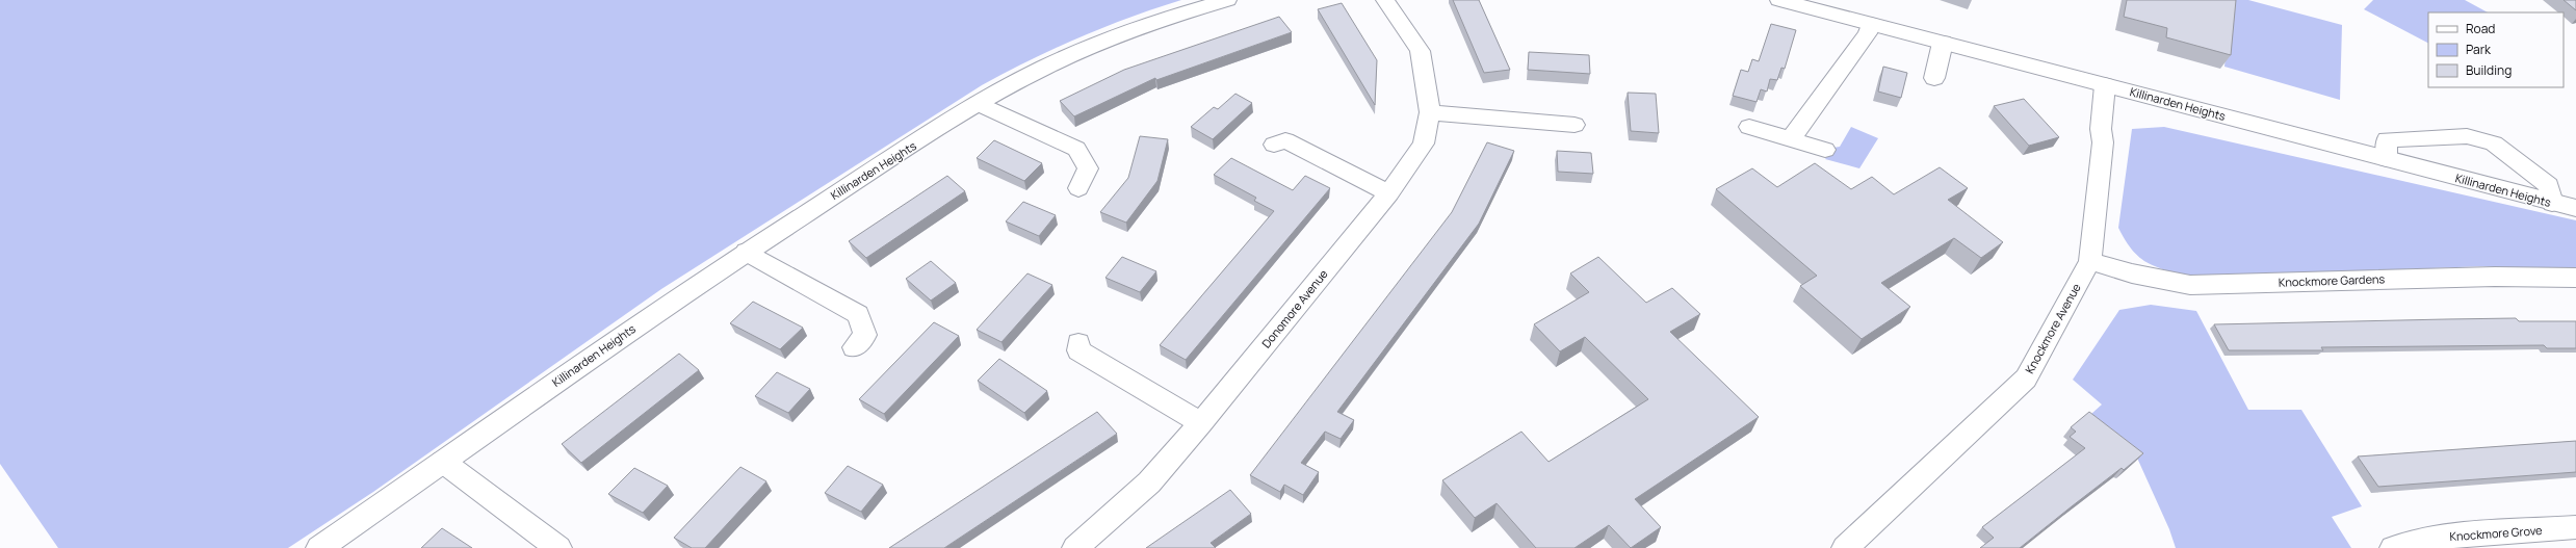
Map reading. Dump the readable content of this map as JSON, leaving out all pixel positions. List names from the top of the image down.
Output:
{
  "streets": {
    "street": [
      "Killinarden Heights",
      "Knockmore Gardens",
      "Donomore Avenue",
      "Knockmore Avenue",
      "Knockmore Grove"
    ]
  },
  "crossings": [
    ["Killinarden Heights", "Knockmore Avenue"],
    ["Knockmore Gardens", "Knockmore Avenue"]
  ],
  "legend": ["Road", "Park", "Building"]
}
